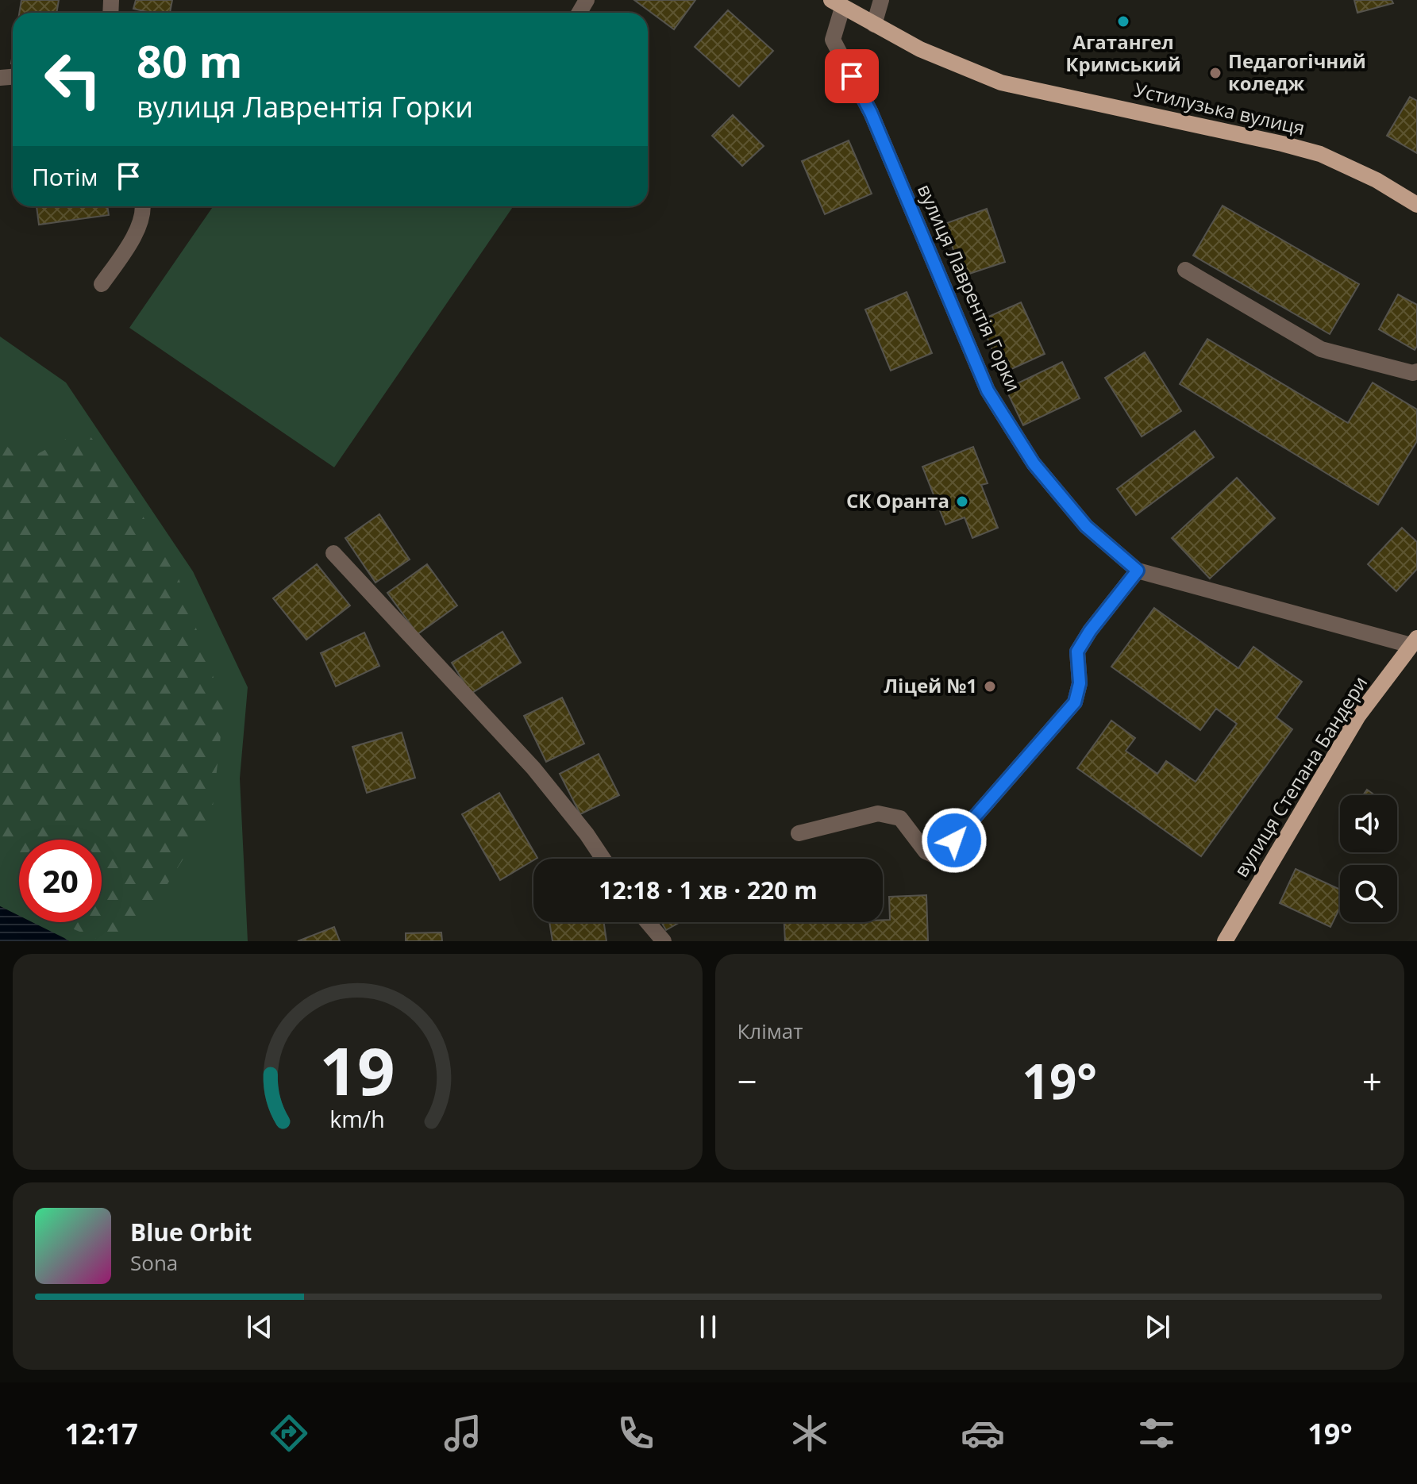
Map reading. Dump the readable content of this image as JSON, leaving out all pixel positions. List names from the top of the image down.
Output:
{
  "streets": {
    "main road": ["Устилузька вулиця", "вулиця Степана Бандери"],
    "street": ["вулиця Лаврентія Горки"]
  },
  "crossings": [
    ["Устилузька вулиця", "вулиця Лаврентія Горки"],
    ["вулиця Лаврентія Горки", "вулиця Степана Бандери"]
  ],
  "places": [
    "Агатангел Кримський",
    "Педагогічний коледж",
    "СК Оранта",
    "Ліцей №1"
  ],
  "page": {
    "turn": ["80 m", "вулиця Лаврентія Горки"],
    "then": "Потім",
    "limit": "20",
    "trip": "12:18 · 1 хв · 220 m",
    "tile": "Клімат",
    "heat": ["−", "19°", "+"],
    "song": ["Blue Orbit", "Sona"],
    "tabs": ["12:17", "19°"],
    "gauge": ["19", "km/h"]
  }
}
